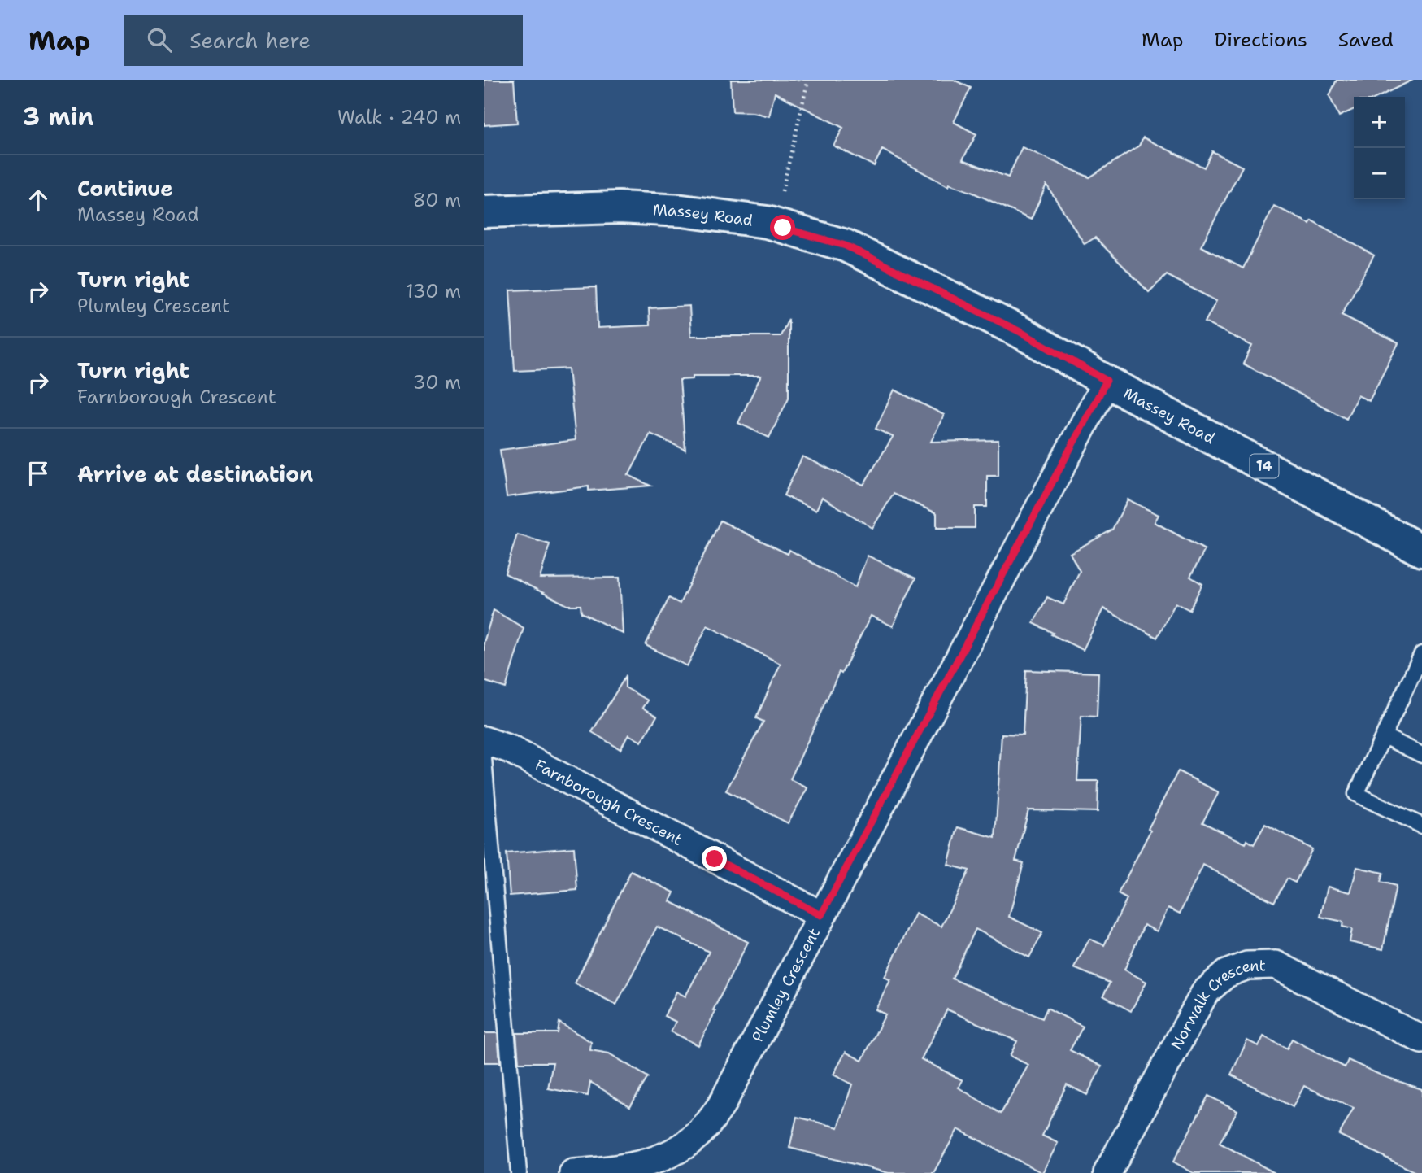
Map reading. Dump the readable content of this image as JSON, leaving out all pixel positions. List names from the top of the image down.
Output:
{
  "streets": {
    "main road": ["Massey Road", "14"],
    "street": ["Farnborough Crescent", "Plumley Crescent", "Norwalk Crescent"]
  },
  "crossings": [
    ["Massey Road", "Plumley Crescent"],
    ["Farnborough Crescent", "Plumley Crescent"]
  ],
  "page": {
    "header": "Map",
    "search": "Search here",
    "nav": ["Map", "Directions", "Saved"],
    "heading": ["3 min", "Walk · 240 m"],
    "map_buttons": ["+", "−"],
    "list": [
      ["Continue", "Massey Road", "80 m"],
      ["Turn right", "Plumley Crescent", "130 m"],
      ["Turn right", "Farnborough Crescent", "30 m"],
      "Arrive at destination"
    ]
  }
}
